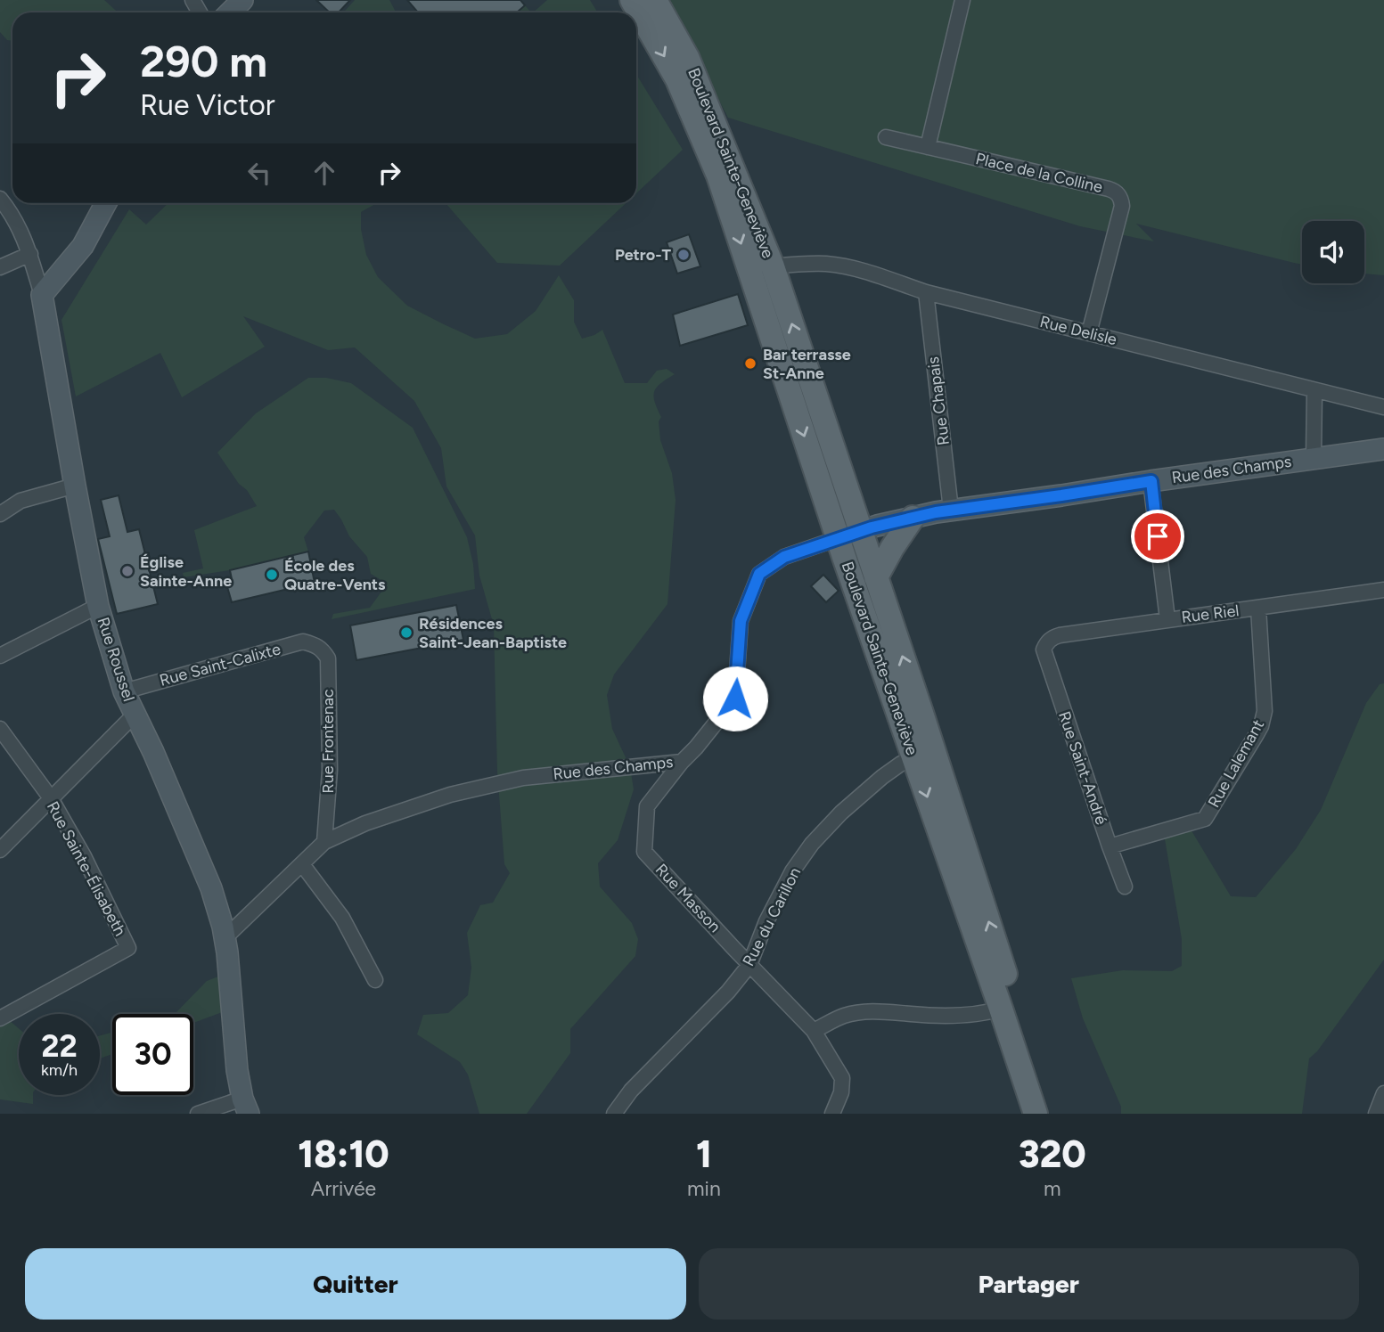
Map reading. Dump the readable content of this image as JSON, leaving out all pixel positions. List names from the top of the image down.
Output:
{
  "streets": {
    "main road": ["Boulevard Sainte-Geneviève"],
    "street": [
      "Place de la Colline",
      "Rue Delisle",
      "Rue Chapais",
      "Rue des Champs",
      "Rue Riel",
      "Rue Roussel",
      "Rue Saint-Calixte",
      "Rue Frontenac",
      "Rue Lalemant",
      "Rue Saint-André",
      "Rue Sainte-Élisabeth",
      "Rue Masson",
      "Rue du Carillon"
    ]
  },
  "crossings": [
    ["Boulevard Sainte-Geneviève", "Rue Delisle"],
    ["Boulevard Sainte-Geneviève", "Rue des Champs"],
    ["Boulevard Sainte-Geneviève", "Rue du Carillon"],
    ["Place de la Colline", "Rue Delisle"],
    ["Rue Delisle", "Rue Chapais"],
    ["Rue Delisle", "Rue des Champs"],
    ["Rue Chapais", "Rue des Champs"],
    ["Rue des Champs", "Rue Roussel"],
    ["Rue des Champs", "Rue Frontenac"],
    ["Rue des Champs", "Rue Masson"],
    ["Rue Riel", "Rue Lalemant"],
    ["Rue Riel", "Rue Saint-André"],
    ["Rue Roussel", "Rue Saint-Calixte"],
    ["Rue Saint-Calixte", "Rue Frontenac"],
    ["Rue Lalemant", "Rue Saint-André"],
    ["Rue Masson", "Rue du Carillon"]
  ],
  "places": [
    "Petro-T",
    "Bar terrasse St-Anne",
    "Église Sainte-Anne",
    "École des Quatre-Vents",
    "Résidences Saint-Jean-Baptiste"
  ],
  "page": {
    "turn": ["290 m", "Rue Victor"],
    "speed": "22 km/h",
    "limit": "30",
    "eta": [
      "18:10",
      "Arrivée",
      "1",
      "min",
      "320",
      "m"
    ],
    "buttons": ["Quitter", "Partager"]
  }
}
